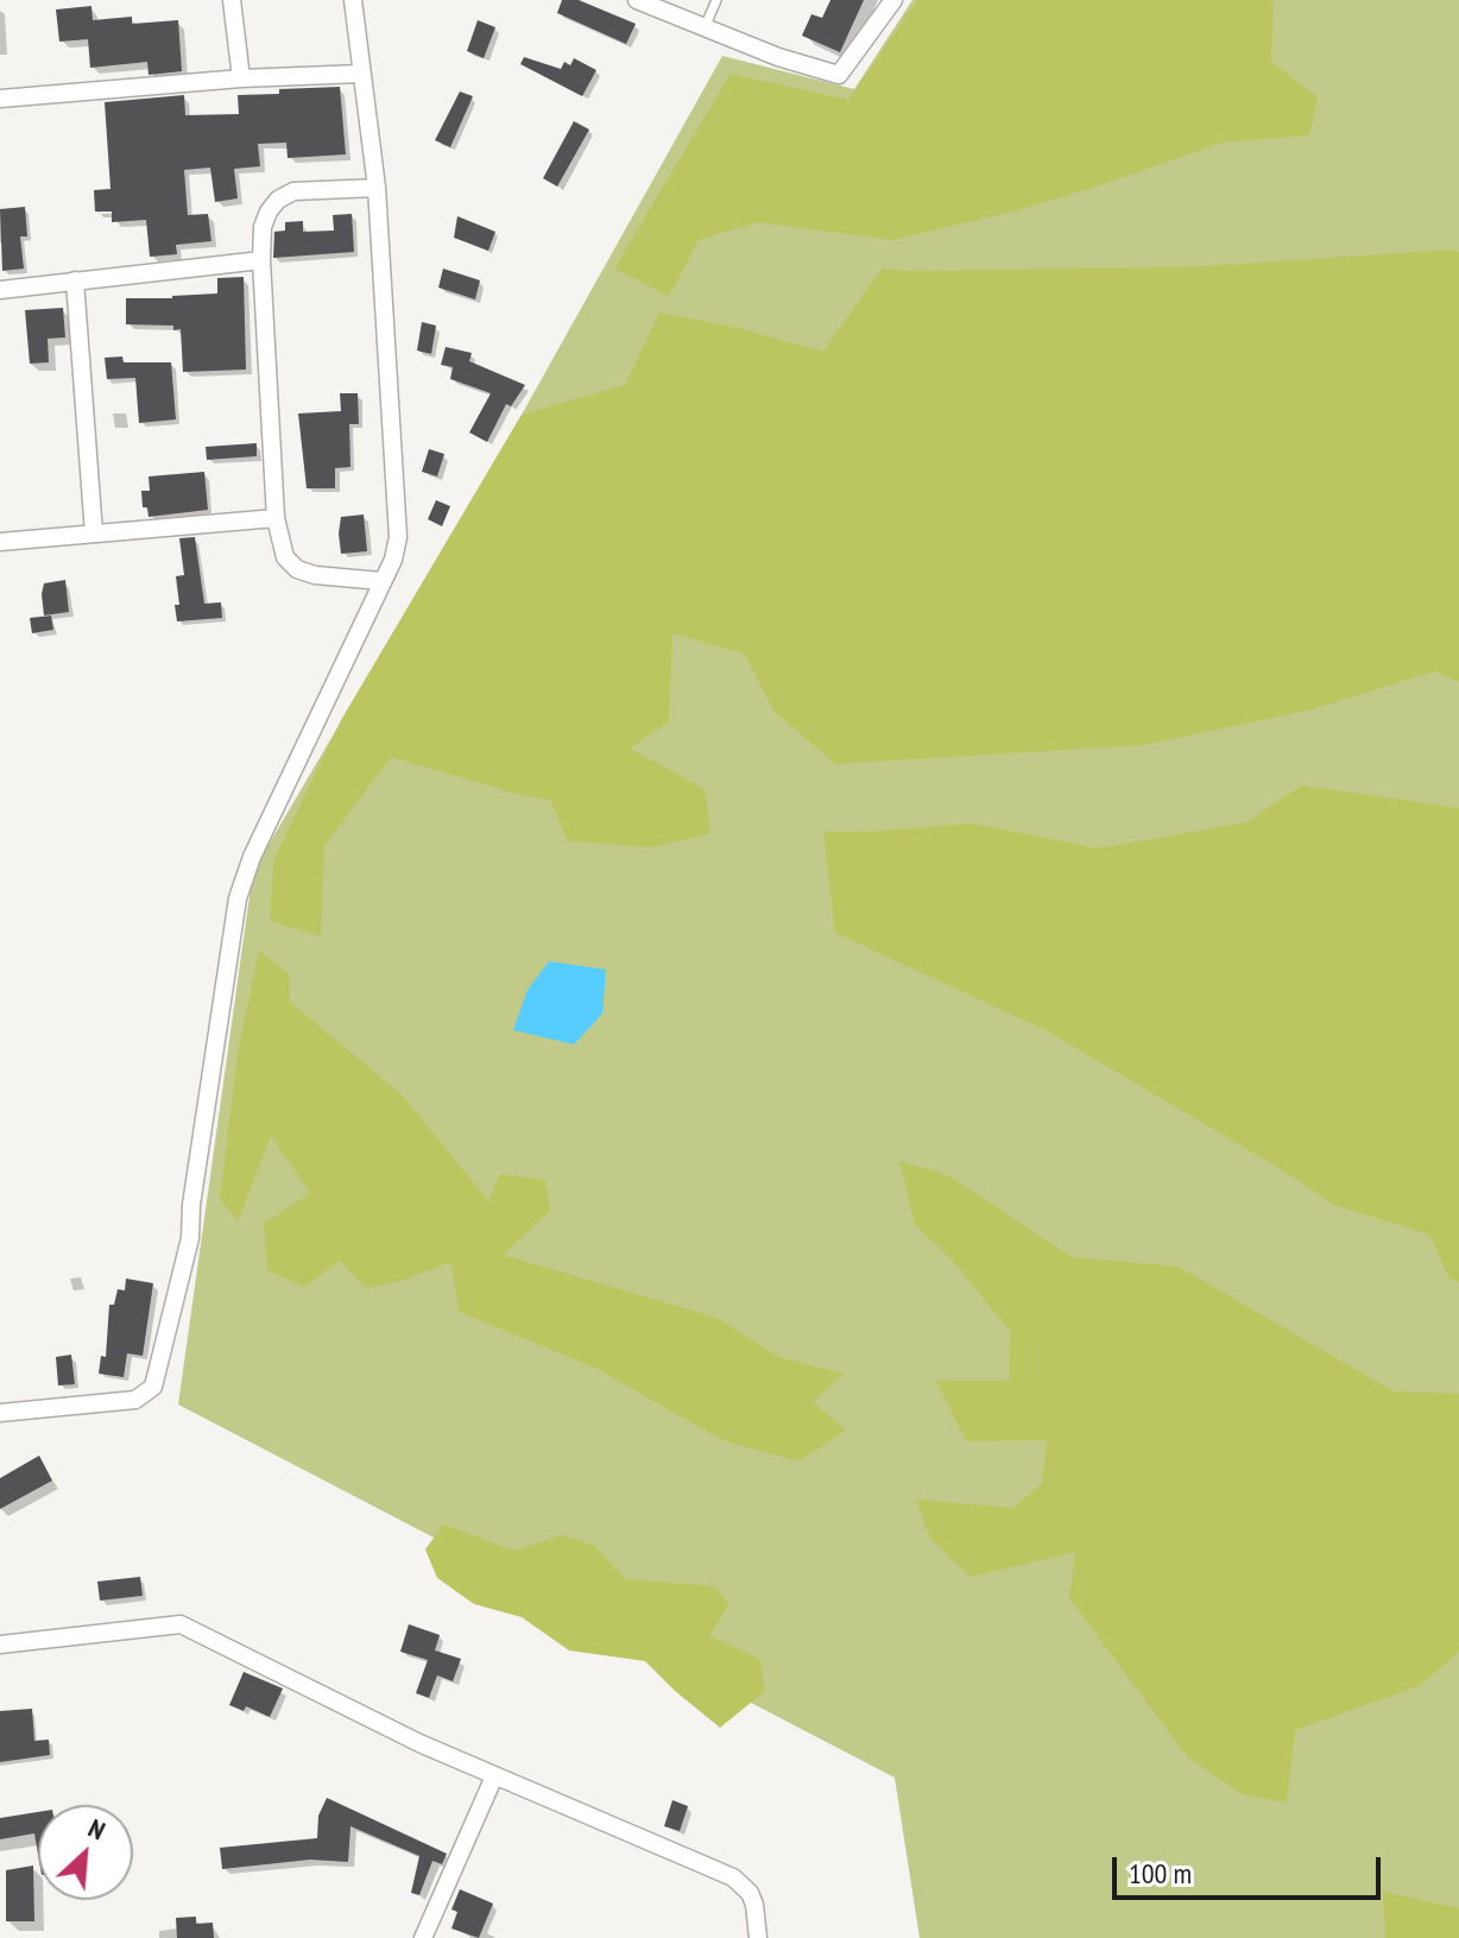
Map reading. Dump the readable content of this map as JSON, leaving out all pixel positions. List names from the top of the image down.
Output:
{
  "scale_bar": "100 m",
  "north": "top right"
}
